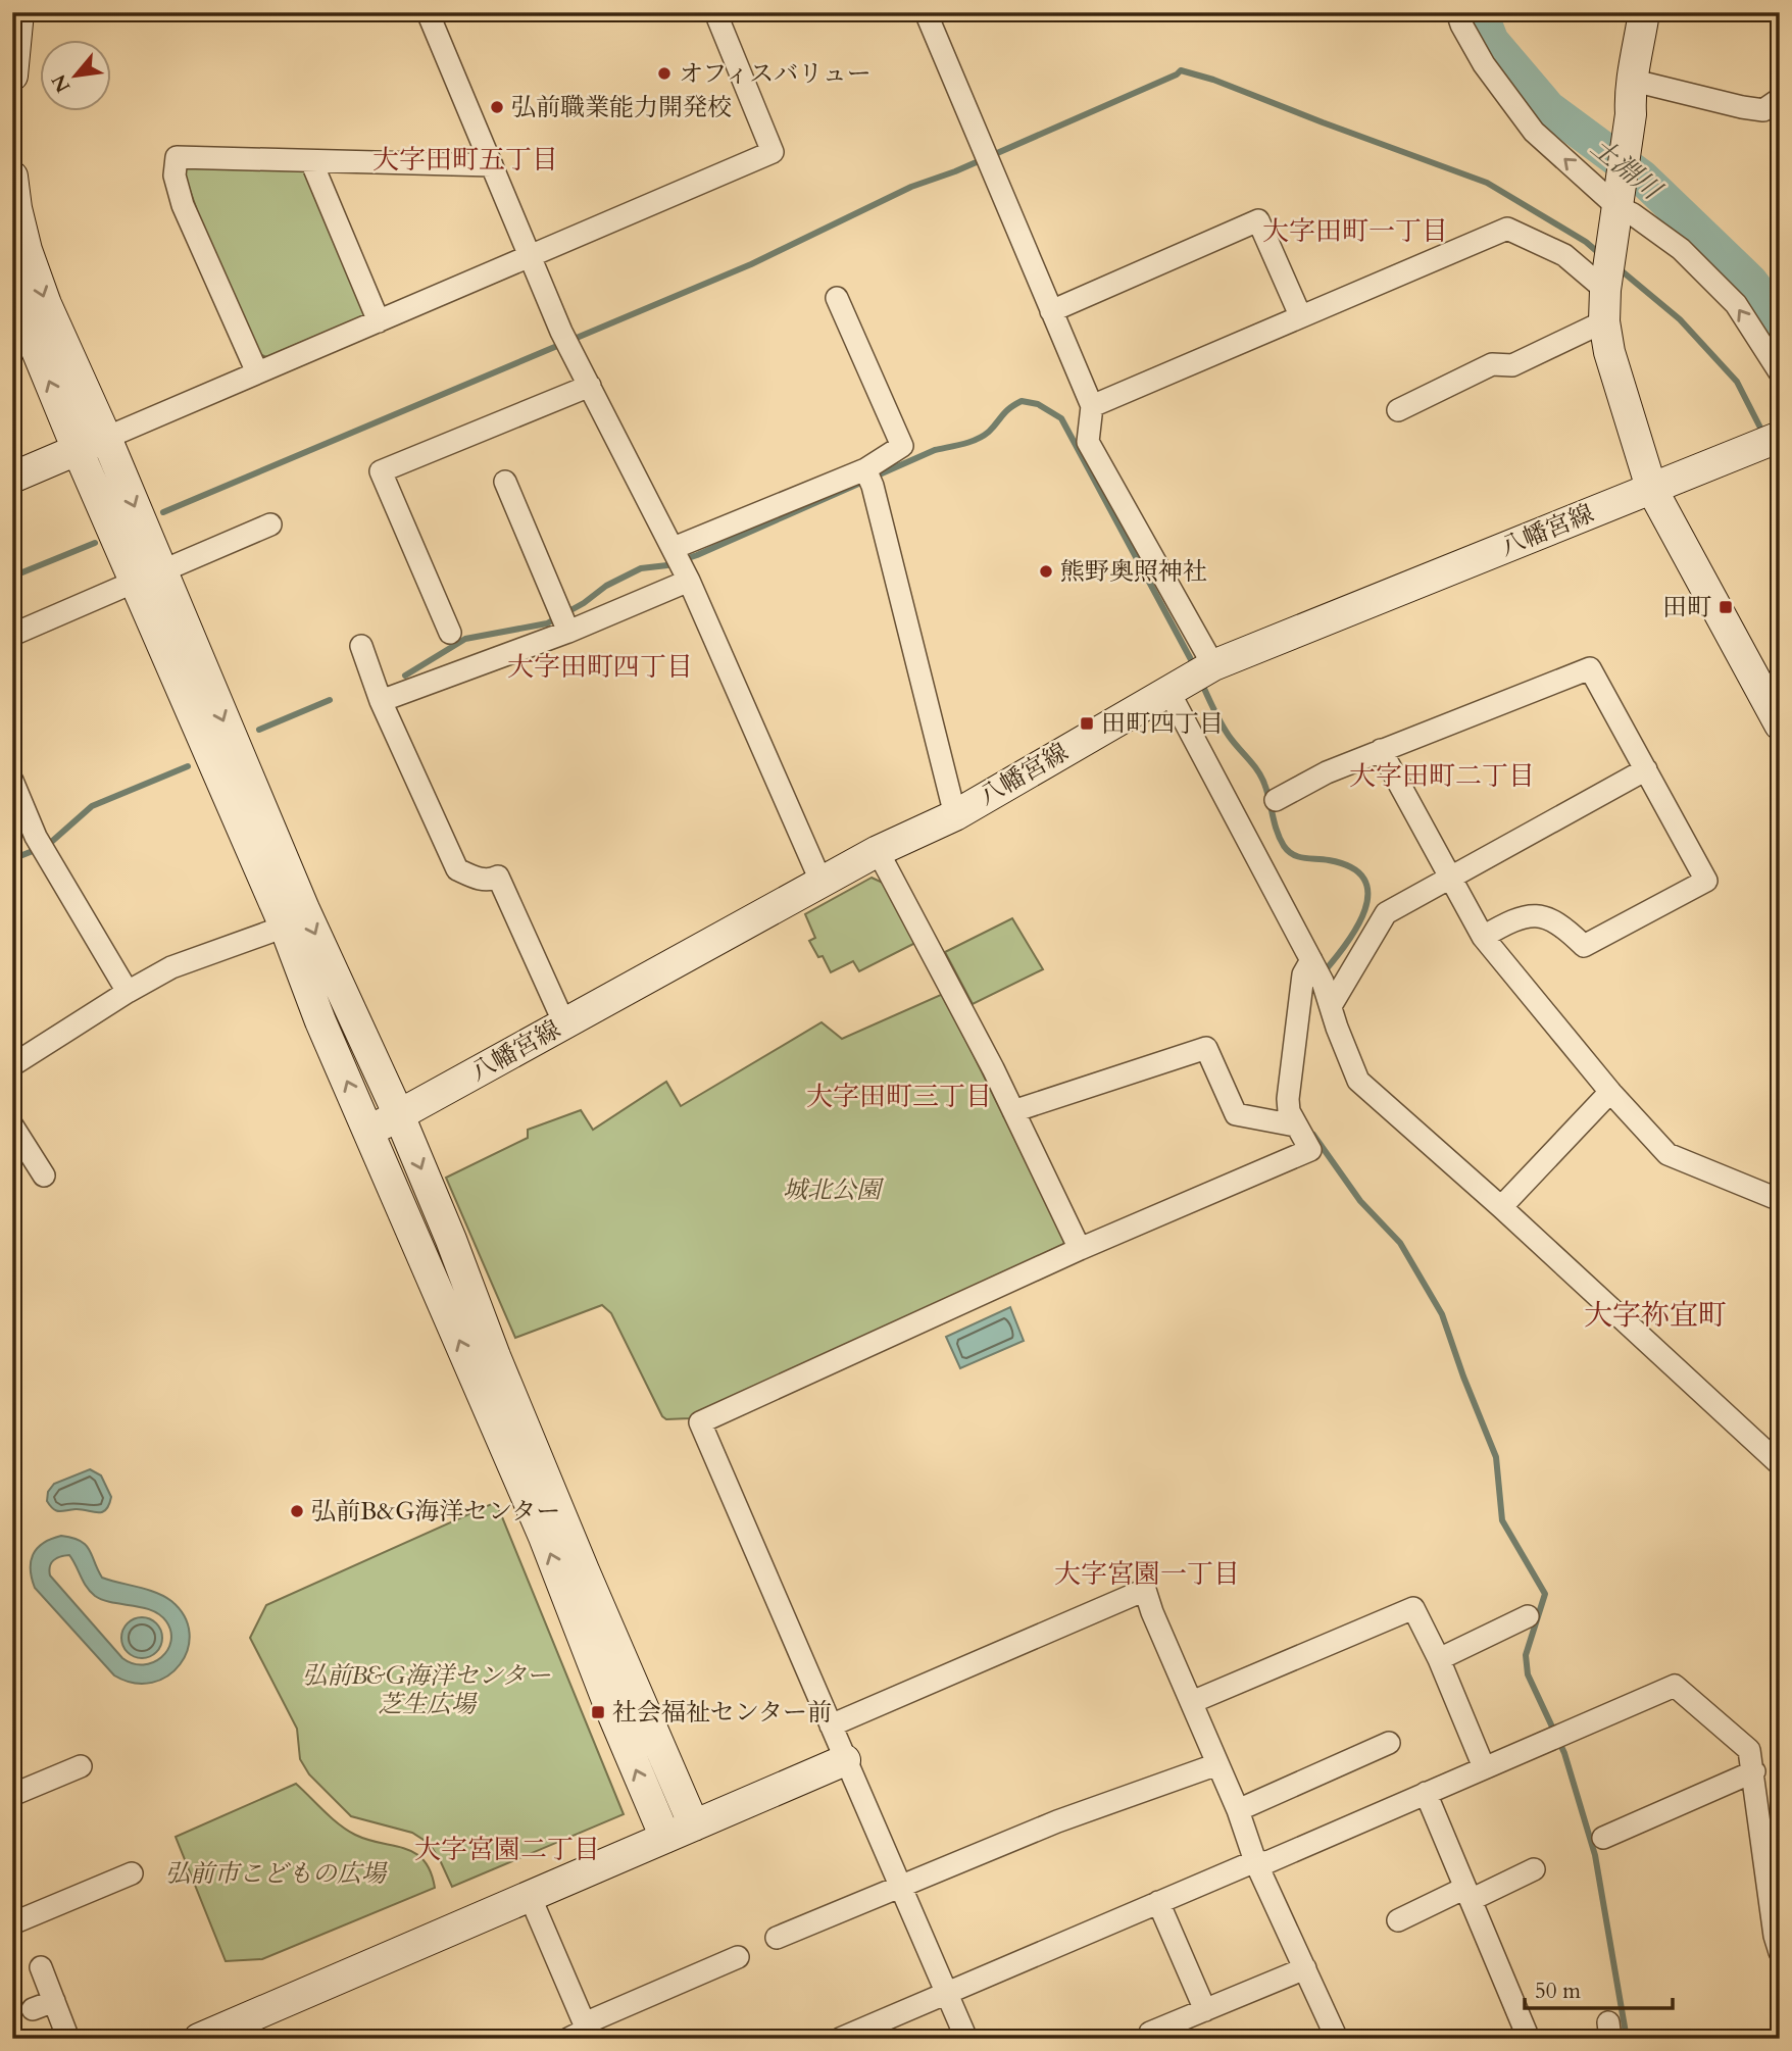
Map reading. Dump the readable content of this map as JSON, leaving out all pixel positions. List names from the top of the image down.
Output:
{
  "streets": {
    "street": ["八幡宮線"]
  },
  "districts": [
    "大字田町五丁目",
    "大字田町一丁目",
    "大字田町四丁目",
    "大字田町二丁目",
    "大字田町三丁目",
    "大字祢宜町",
    "大字宮園一丁目",
    "大字宮園二丁目"
  ],
  "water": ["土淵川"],
  "parks": ["城北公園", "弘前B&G海洋センター 芝生広場", "弘前市こどもの広場"],
  "places": {
    "other": [
      "オフィスバリュー",
      "弘前職業能力開発校",
      "熊野奥照神社",
      "弘前B&G海洋センター"
    ],
    "transit": ["田町", "田町四丁目", "社会福祉センター前"]
  },
  "scale_bar": "50 m",
  "north": "bottom left"
}
